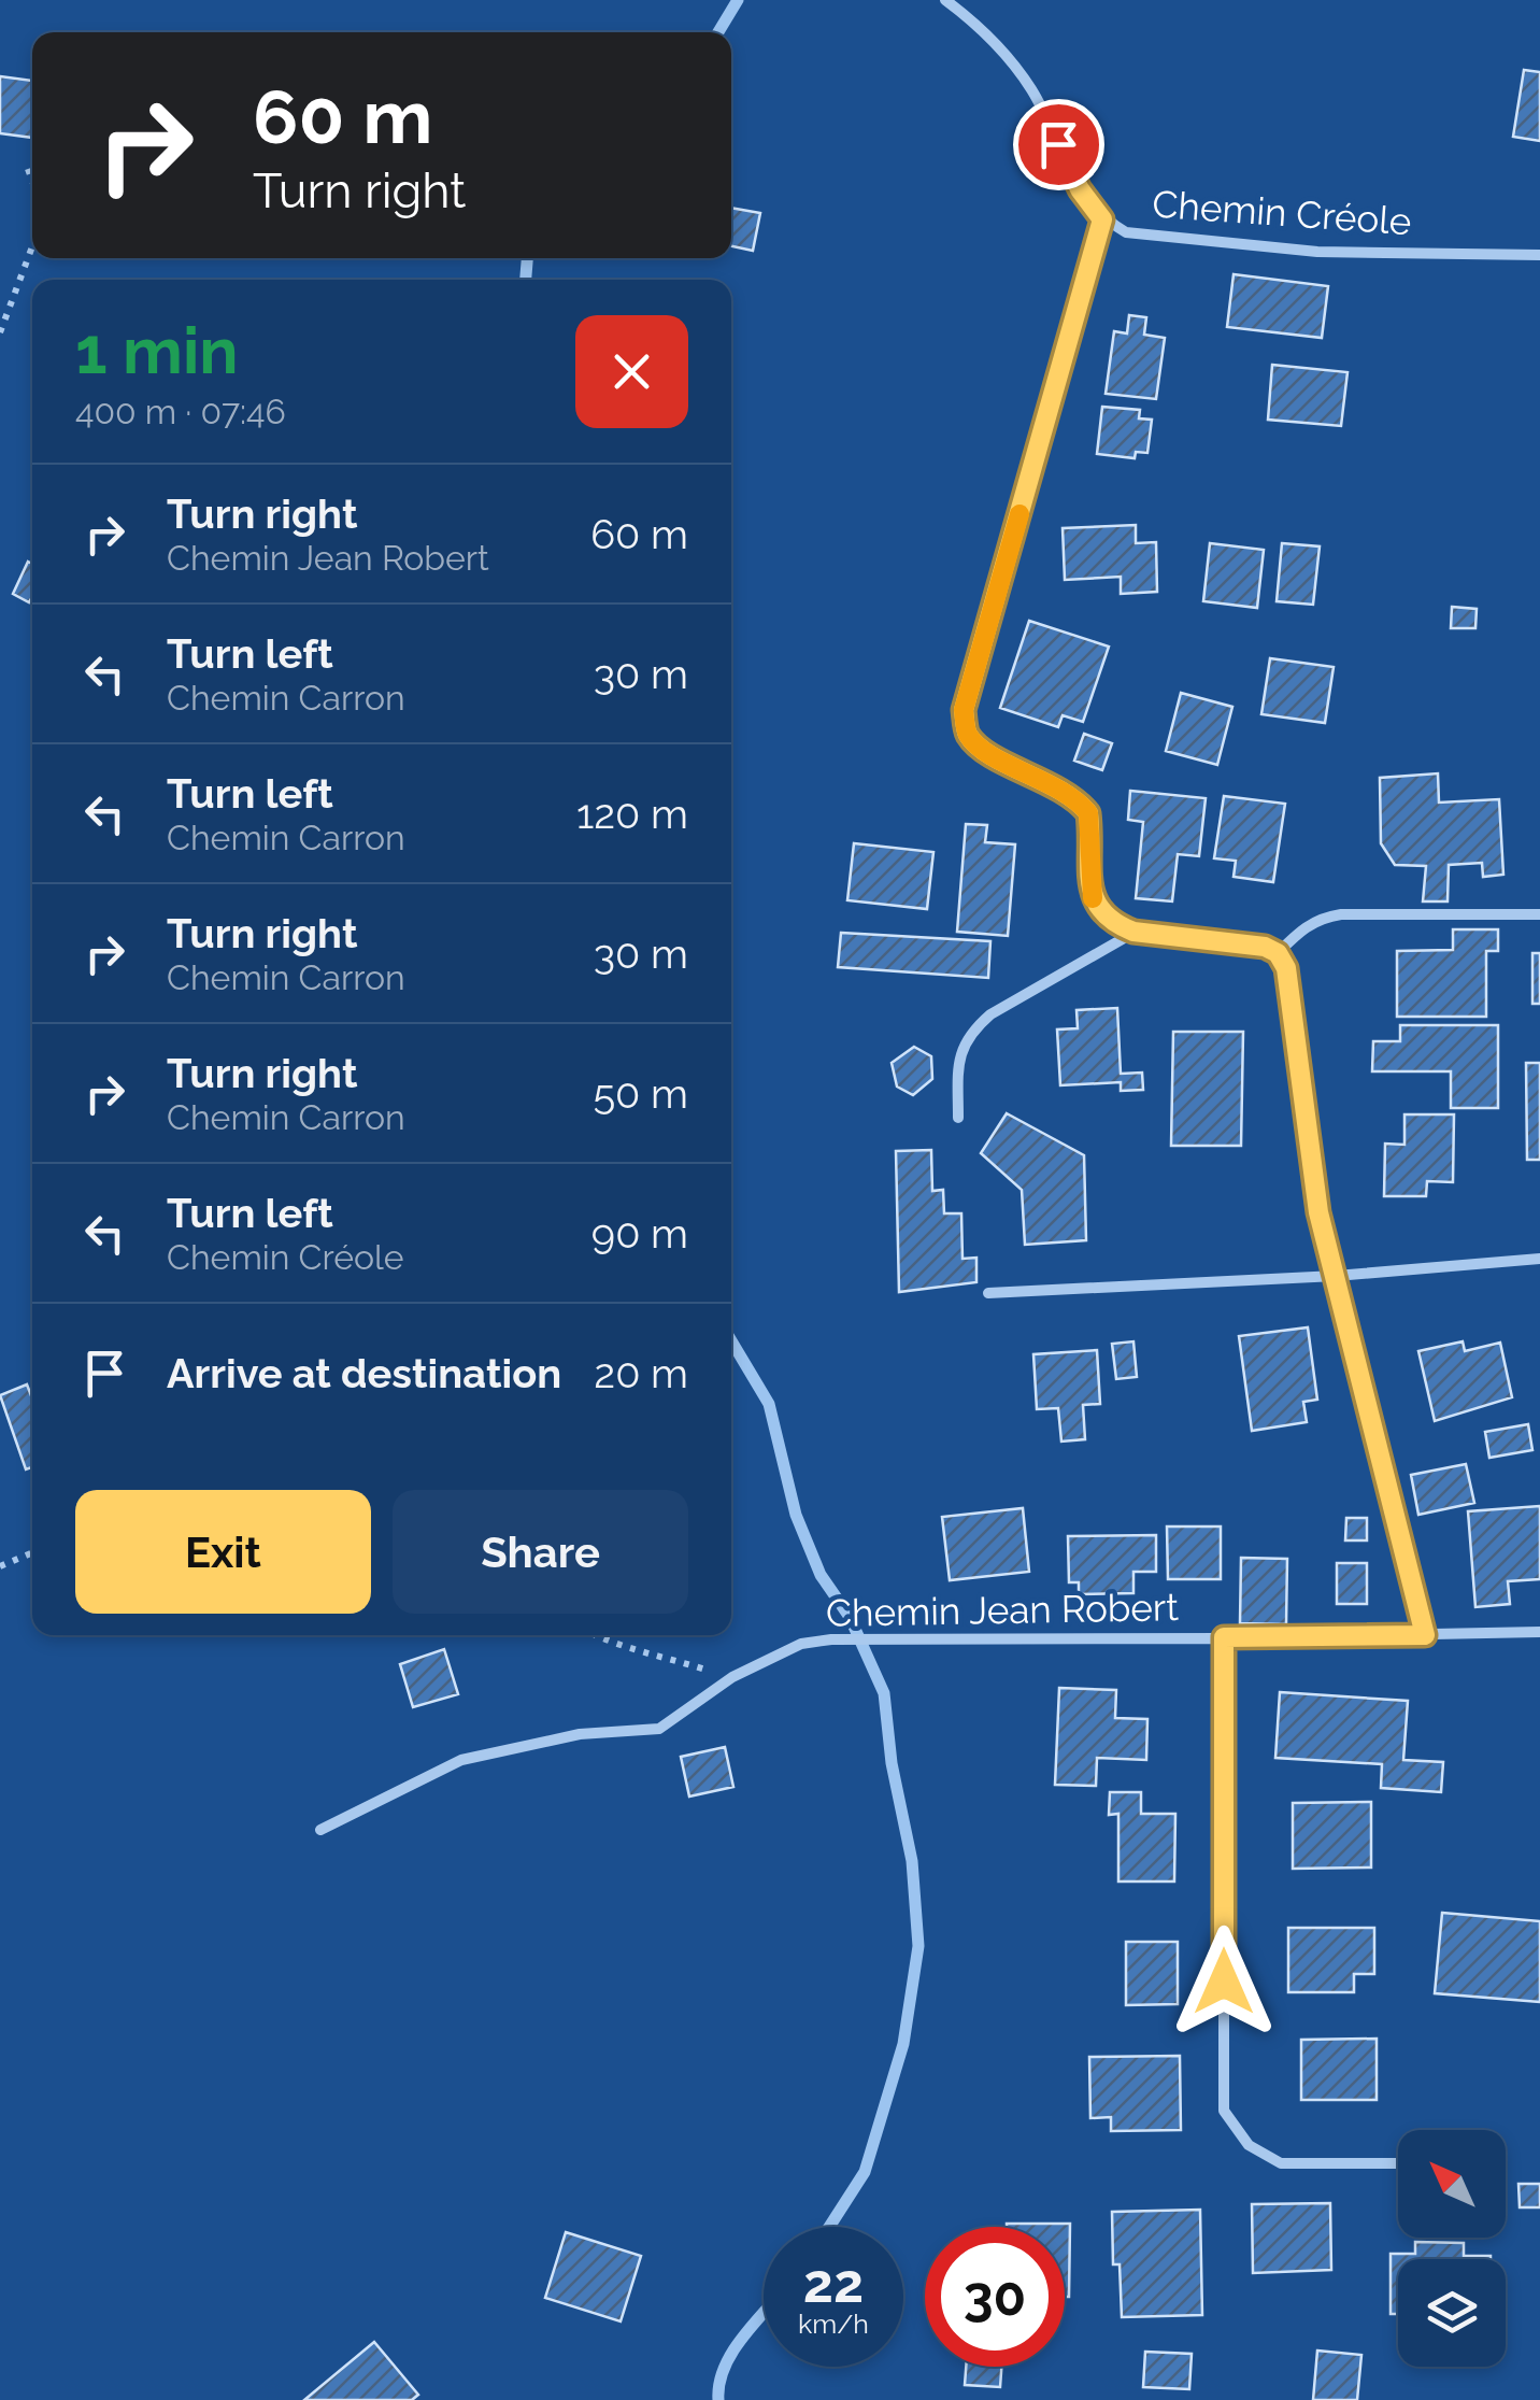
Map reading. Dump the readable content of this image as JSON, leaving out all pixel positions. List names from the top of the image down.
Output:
{
  "streets": {
    "street": ["Chemin Créole", "Chemin Jean Robert"]
  },
  "north": "top left",
  "page": {
    "turn": ["60 m", "Turn right"],
    "heading": ["1 min", "400 m · 07:46"],
    "list": [
      {
        "name": "Turn right",
        "note": "Chemin Jean Robert",
        "value": "60 m"
      },
      {
        "name": "Turn left",
        "note": "Chemin Carron",
        "value": "30 m"
      },
      {
        "name": "Turn left",
        "note": "Chemin Carron",
        "value": "120 m"
      },
      {
        "name": "Turn right",
        "note": "Chemin Carron",
        "value": "30 m"
      },
      {
        "name": "Turn right",
        "note": "Chemin Carron",
        "value": "50 m"
      },
      {
        "name": "Turn left",
        "note": "Chemin Créole",
        "value": "90 m"
      },
      {
        "name": "Arrive at destination",
        "value": "20 m"
      }
    ],
    "buttons": ["Exit", "Share"],
    "speed": "22 km/h",
    "limit": "30"
  }
}
